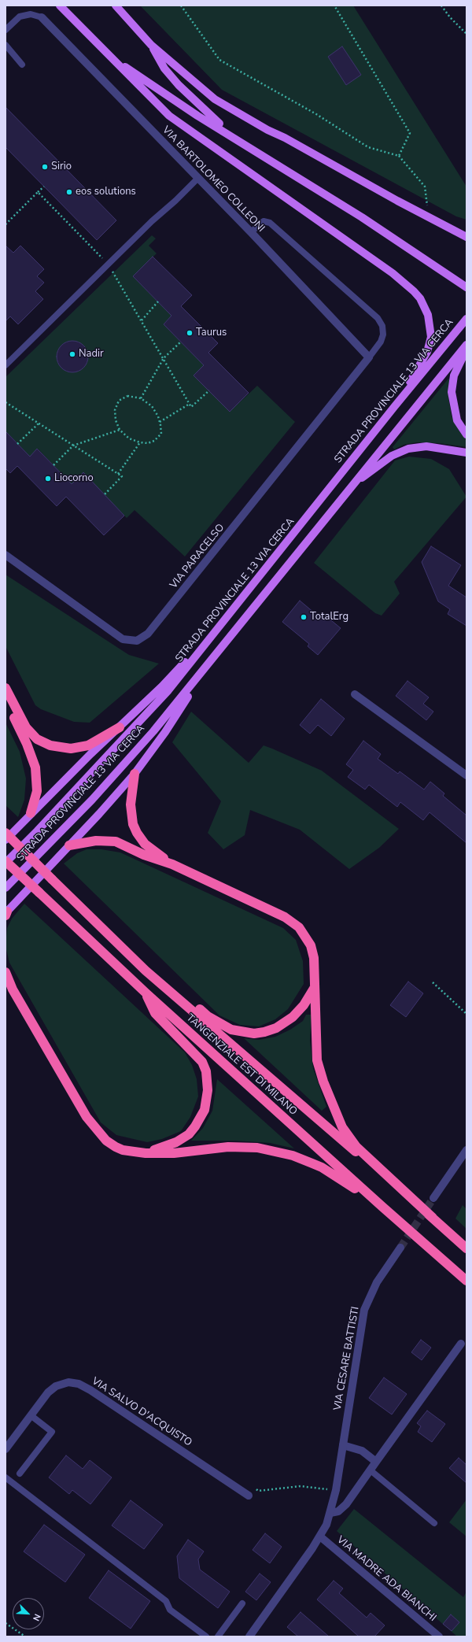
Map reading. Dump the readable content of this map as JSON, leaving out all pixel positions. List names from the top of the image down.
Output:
{
  "streets": {
    "highway": ["TANGENZIALE EST DI MILANO"],
    "main road": ["STRADA PROVINCIALE 13 VIA CERCA"],
    "street": [
      "VIA BARTOLOMEO COLLEONI",
      "VIA PARACELSO",
      "VIA CESARE BATTISTI",
      "VIA SALVO D'ACQUISTO",
      "VIA MADRE ADA BIANCHI"
    ]
  },
  "crossings": [
    ["VIA BARTOLOMEO COLLEONI", "VIA PARACELSO"],
    ["STRADA PROVINCIALE 13 VIA CERCA", "TANGENZIALE EST DI MILANO"],
    ["VIA CESARE BATTISTI", "VIA MADRE ADA BIANCHI"]
  ],
  "places": [
    "Sirio",
    "eos solutions",
    "Taurus",
    "Nadir",
    "Liocorno",
    "TotalErg"
  ],
  "north": "bottom right"
}
